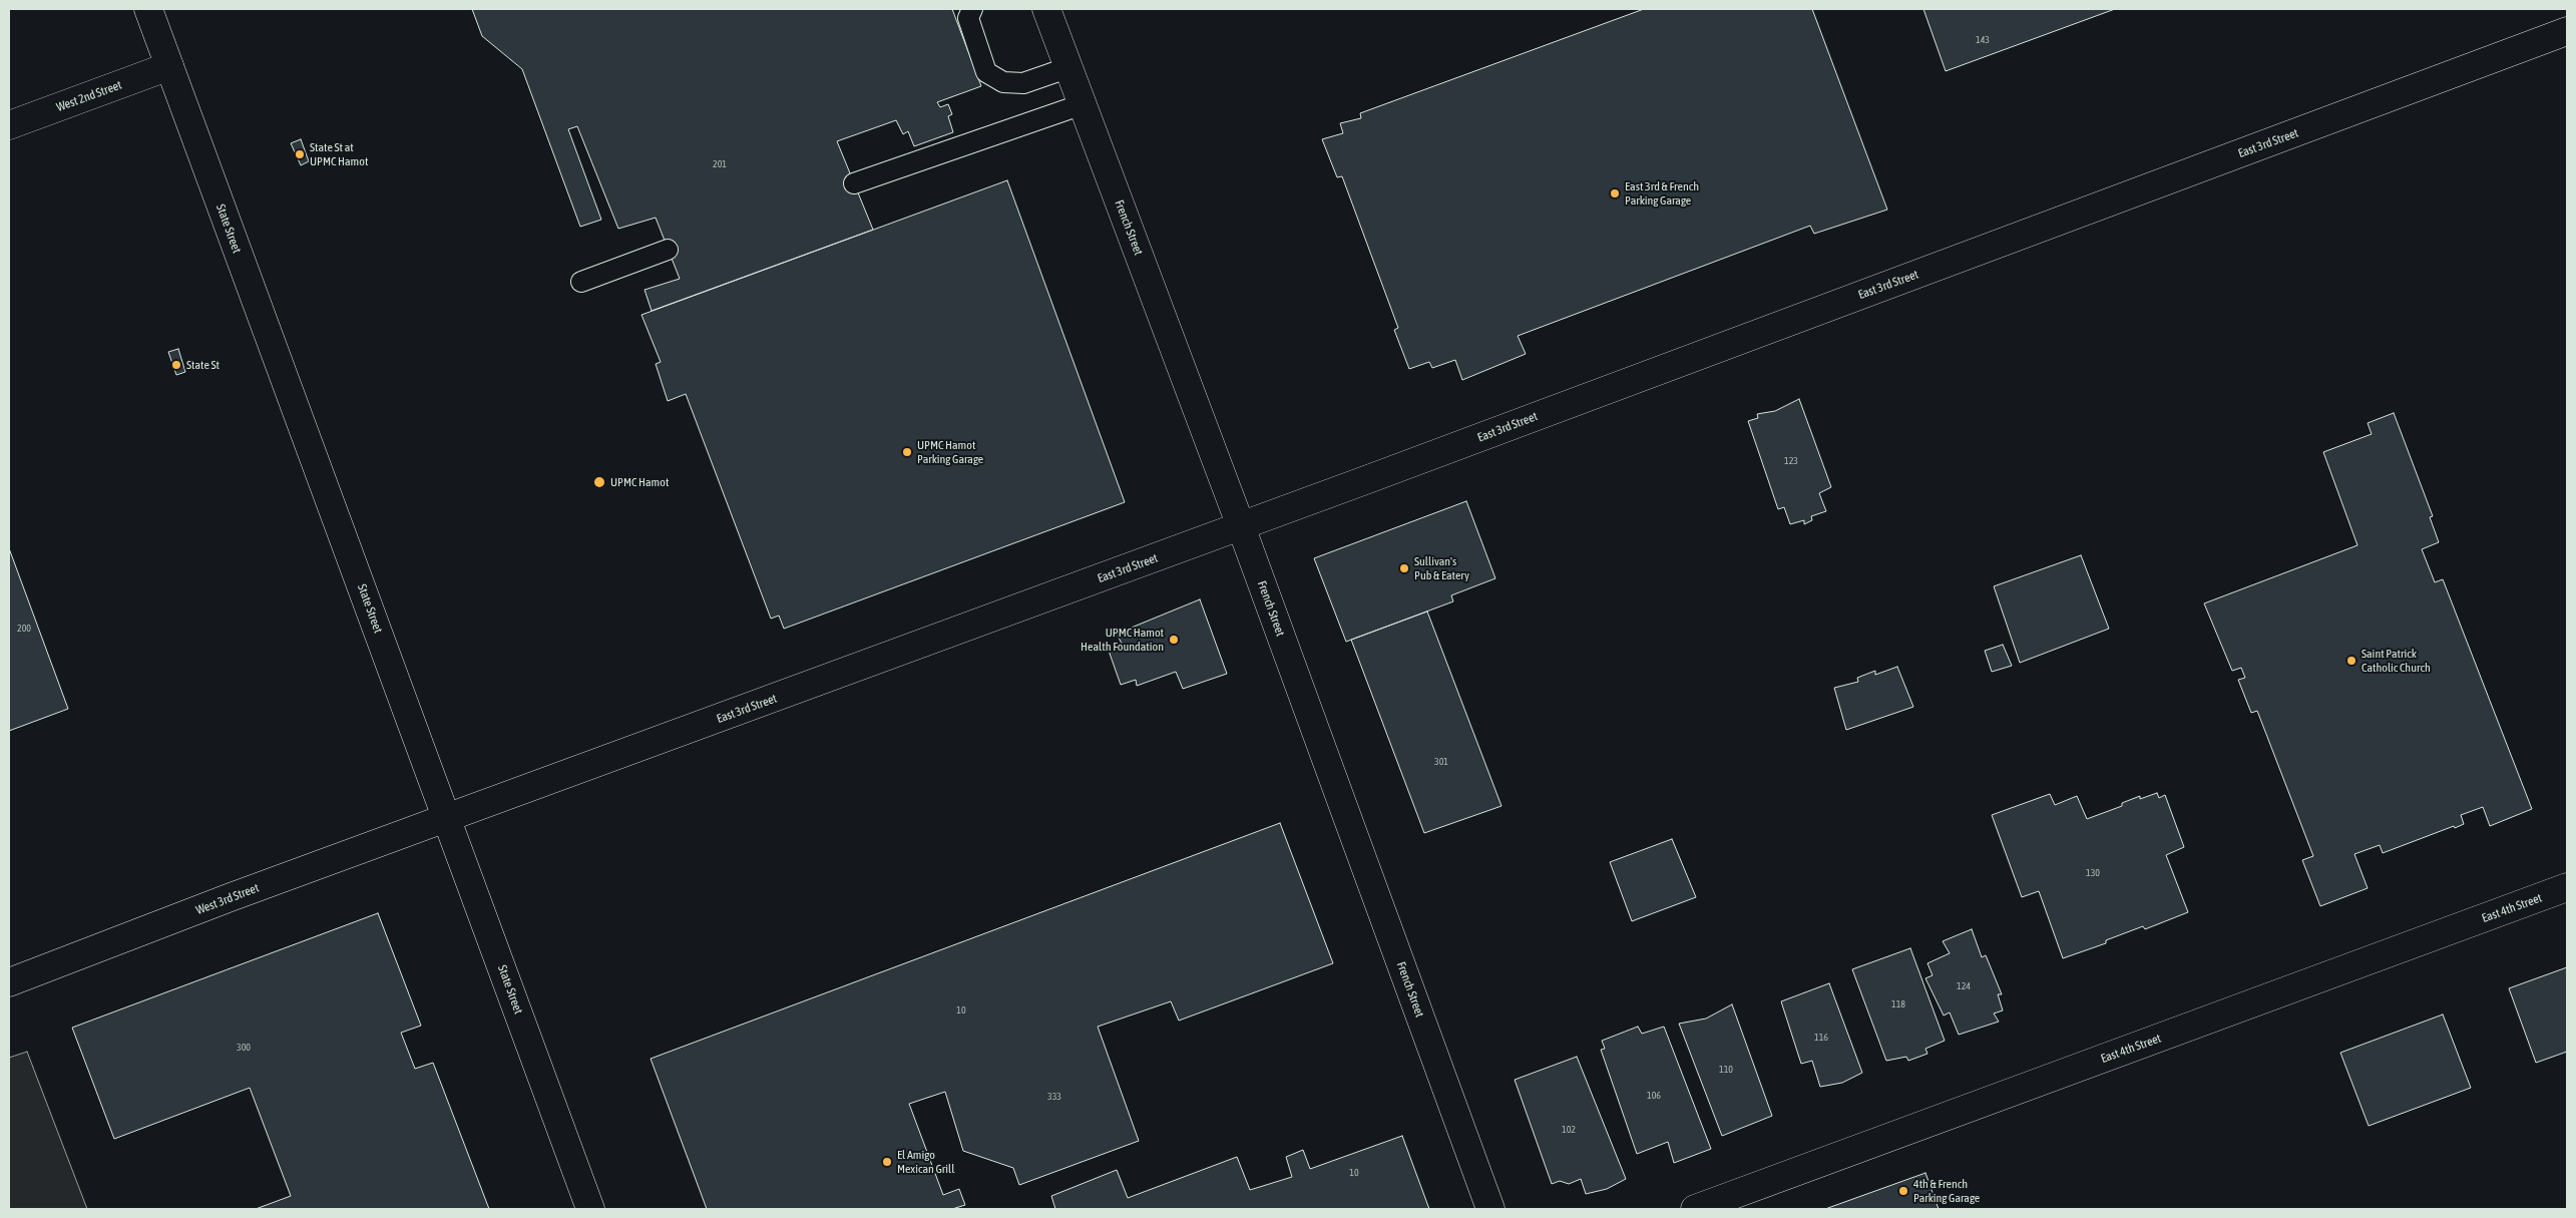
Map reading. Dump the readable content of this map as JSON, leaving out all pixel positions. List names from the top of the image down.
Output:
{
  "streets": {
    "street": [
      "West 2nd Street",
      "East 3rd Street",
      "French Street",
      "State Street",
      "West 3rd Street",
      "East 4th Street"
    ]
  },
  "crossings": [
    ["West 2nd Street", "State Street"],
    ["East 3rd Street", "French Street"],
    ["East 3rd Street", "State Street"],
    ["East 3rd Street", "West 3rd Street"],
    ["State Street", "West 3rd Street"]
  ],
  "places": [
    "State St at UPMC Hamot",
    "East 3rd & French Parking Garage",
    "State St",
    "UPMC Hamot Parking Garage",
    "UPMC Hamot",
    "Sullivan's Pub & Eatery",
    "UPMC Hamot Health Foundation",
    "Saint Patrick Catholic Church",
    "El Amigo Mexican Grill",
    "4th & French Parking Garage"
  ],
  "house_numbers": [
    "143",
    "201",
    "123",
    "200",
    "301",
    "130",
    "124",
    "118",
    "10",
    "116",
    "300",
    "110",
    "106",
    "333",
    "102",
    "10"
  ]
}
